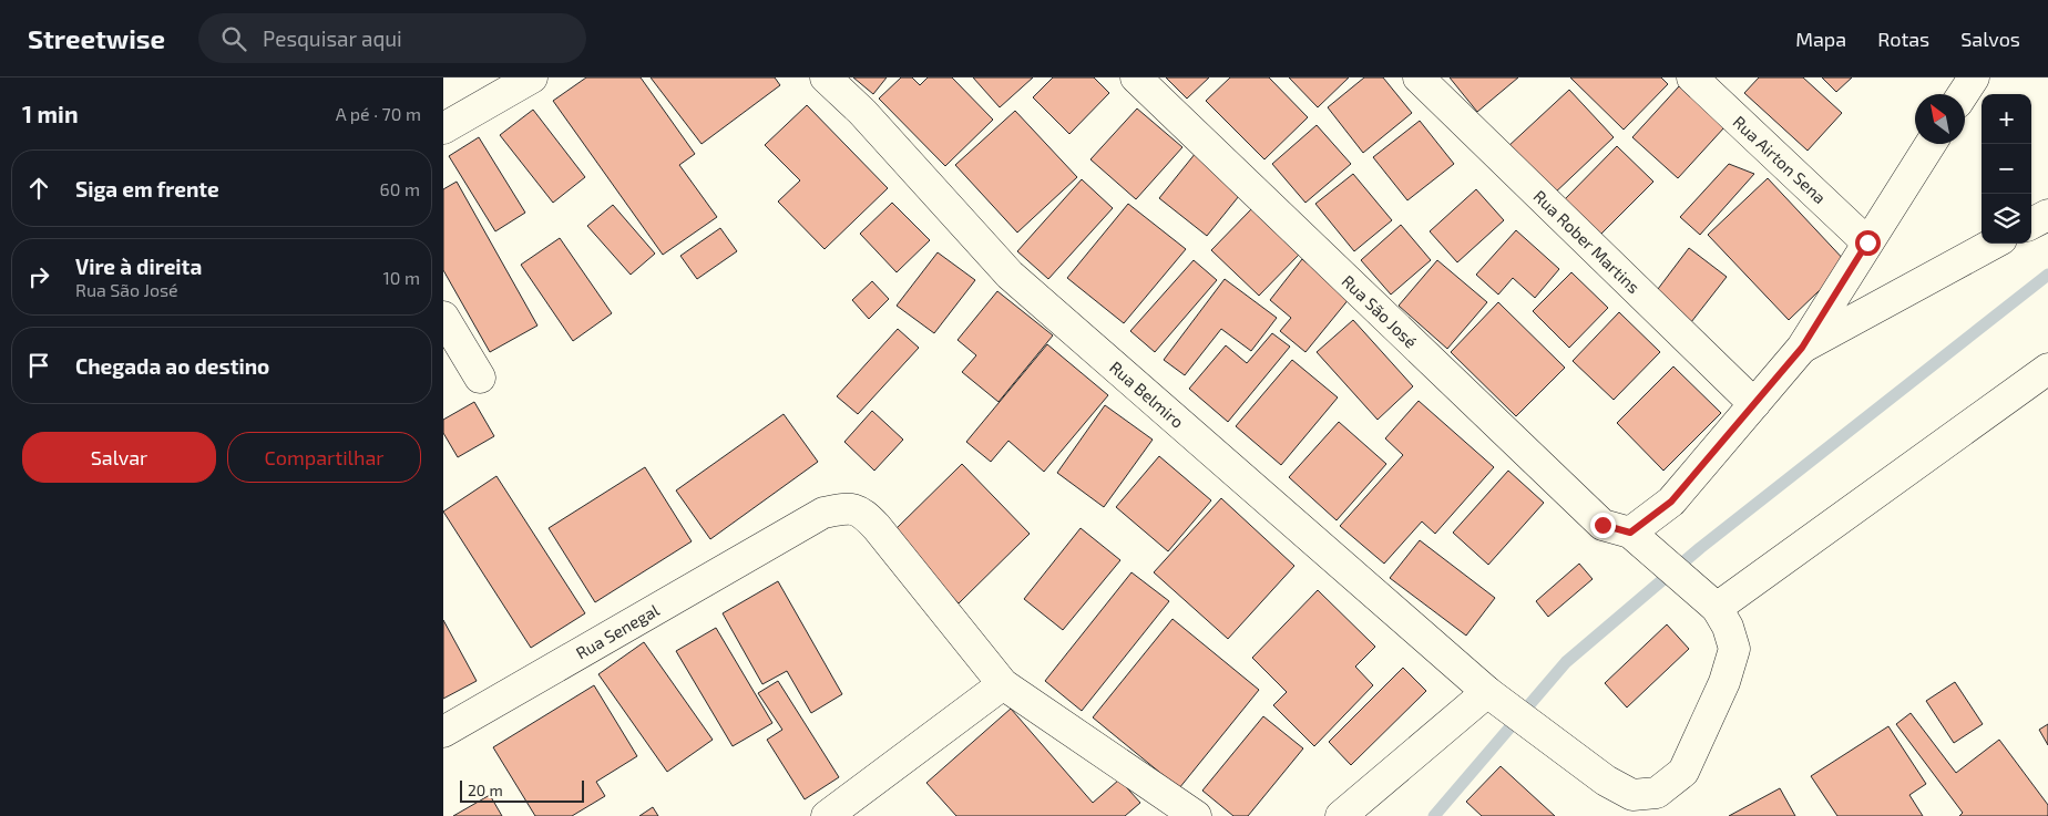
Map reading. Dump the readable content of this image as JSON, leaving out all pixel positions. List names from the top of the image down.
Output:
{
  "streets": {
    "street": [
      "Rua Airton Sena",
      "Rua Rober Martins",
      "Rua São José",
      "Rua Belmiro",
      "Rua Senegal"
    ]
  },
  "scale_bar": "20 m",
  "north": "top left",
  "page": {
    "header": "Streetwise",
    "search": "Pesquisar aqui",
    "nav": ["Mapa", "Rotas", "Salvos"],
    "heading": ["1 min", "A pé · 70 m"],
    "map_buttons": ["+", "−"],
    "list": [
      ["Siga em frente", "60 m"],
      ["Vire à direita", "Rua São José", "10 m"],
      "Chegada ao destino"
    ],
    "buttons": ["Salvar", "Compartilhar"],
    "scale": "20 m"
  }
}
